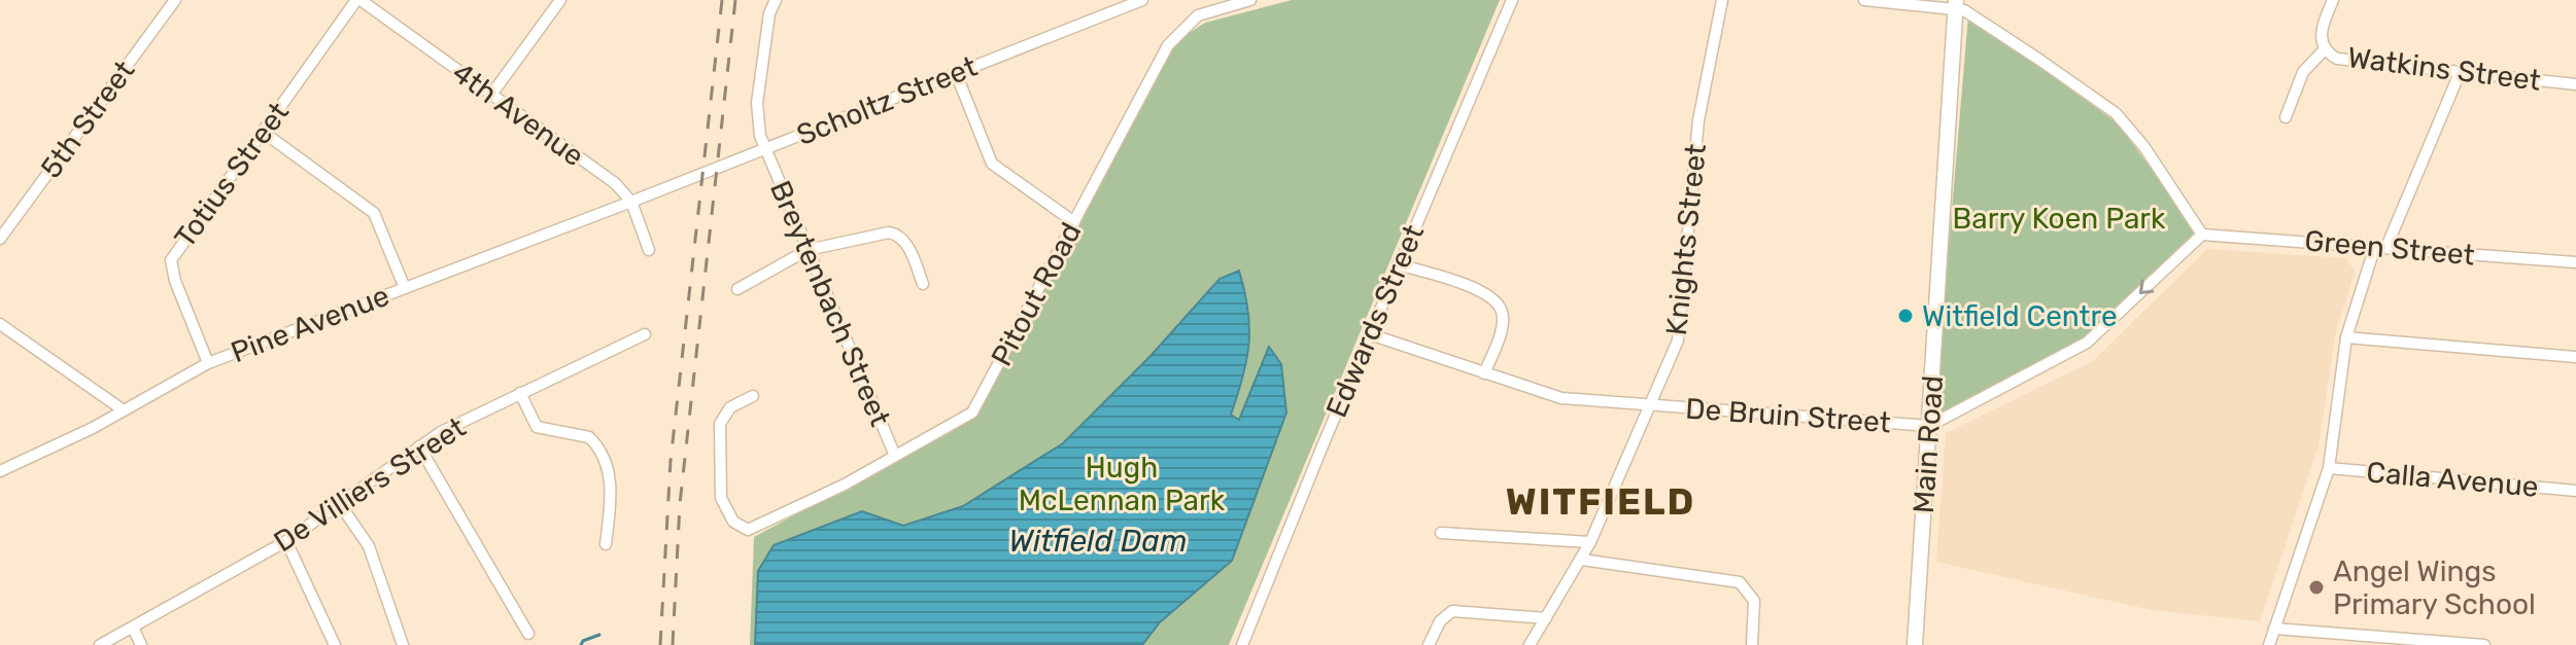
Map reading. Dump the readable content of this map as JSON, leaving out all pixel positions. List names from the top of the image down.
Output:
{
  "streets": {
    "street": [
      "Watkins Street",
      "Scholtz Street",
      "4th Avenue",
      "5th Street",
      "Totius Street",
      "Knights Street",
      "Green Street",
      "Pitout Road",
      "Breytenbach Street",
      "Edwards Street",
      "Pine Avenue",
      "De Bruin Street",
      "Main Road",
      "Calla Avenue",
      "De Villiers Street"
    ]
  },
  "crossings": [
    ["Scholtz Street", "4th Avenue"],
    ["Scholtz Street", "Breytenbach Street"],
    ["Scholtz Street", "Pine Avenue"],
    ["4th Avenue", "Totius Street"],
    ["4th Avenue", "Pine Avenue"],
    ["Totius Street", "Pine Avenue"],
    ["Knights Street", "De Bruin Street"],
    ["Green Street", "De Bruin Street"],
    ["Pitout Road", "Breytenbach Street"],
    ["Edwards Street", "De Bruin Street"],
    ["De Bruin Street", "Main Road"]
  ],
  "one_way": ["De Bruin Street"],
  "districts": ["WITFIELD"],
  "water": ["Witfield Dam"],
  "parks": ["Barry Koen Park", "Hugh McLennan Park"],
  "places": ["Witfield Centre", "Angel Wings Primary School"]
}
